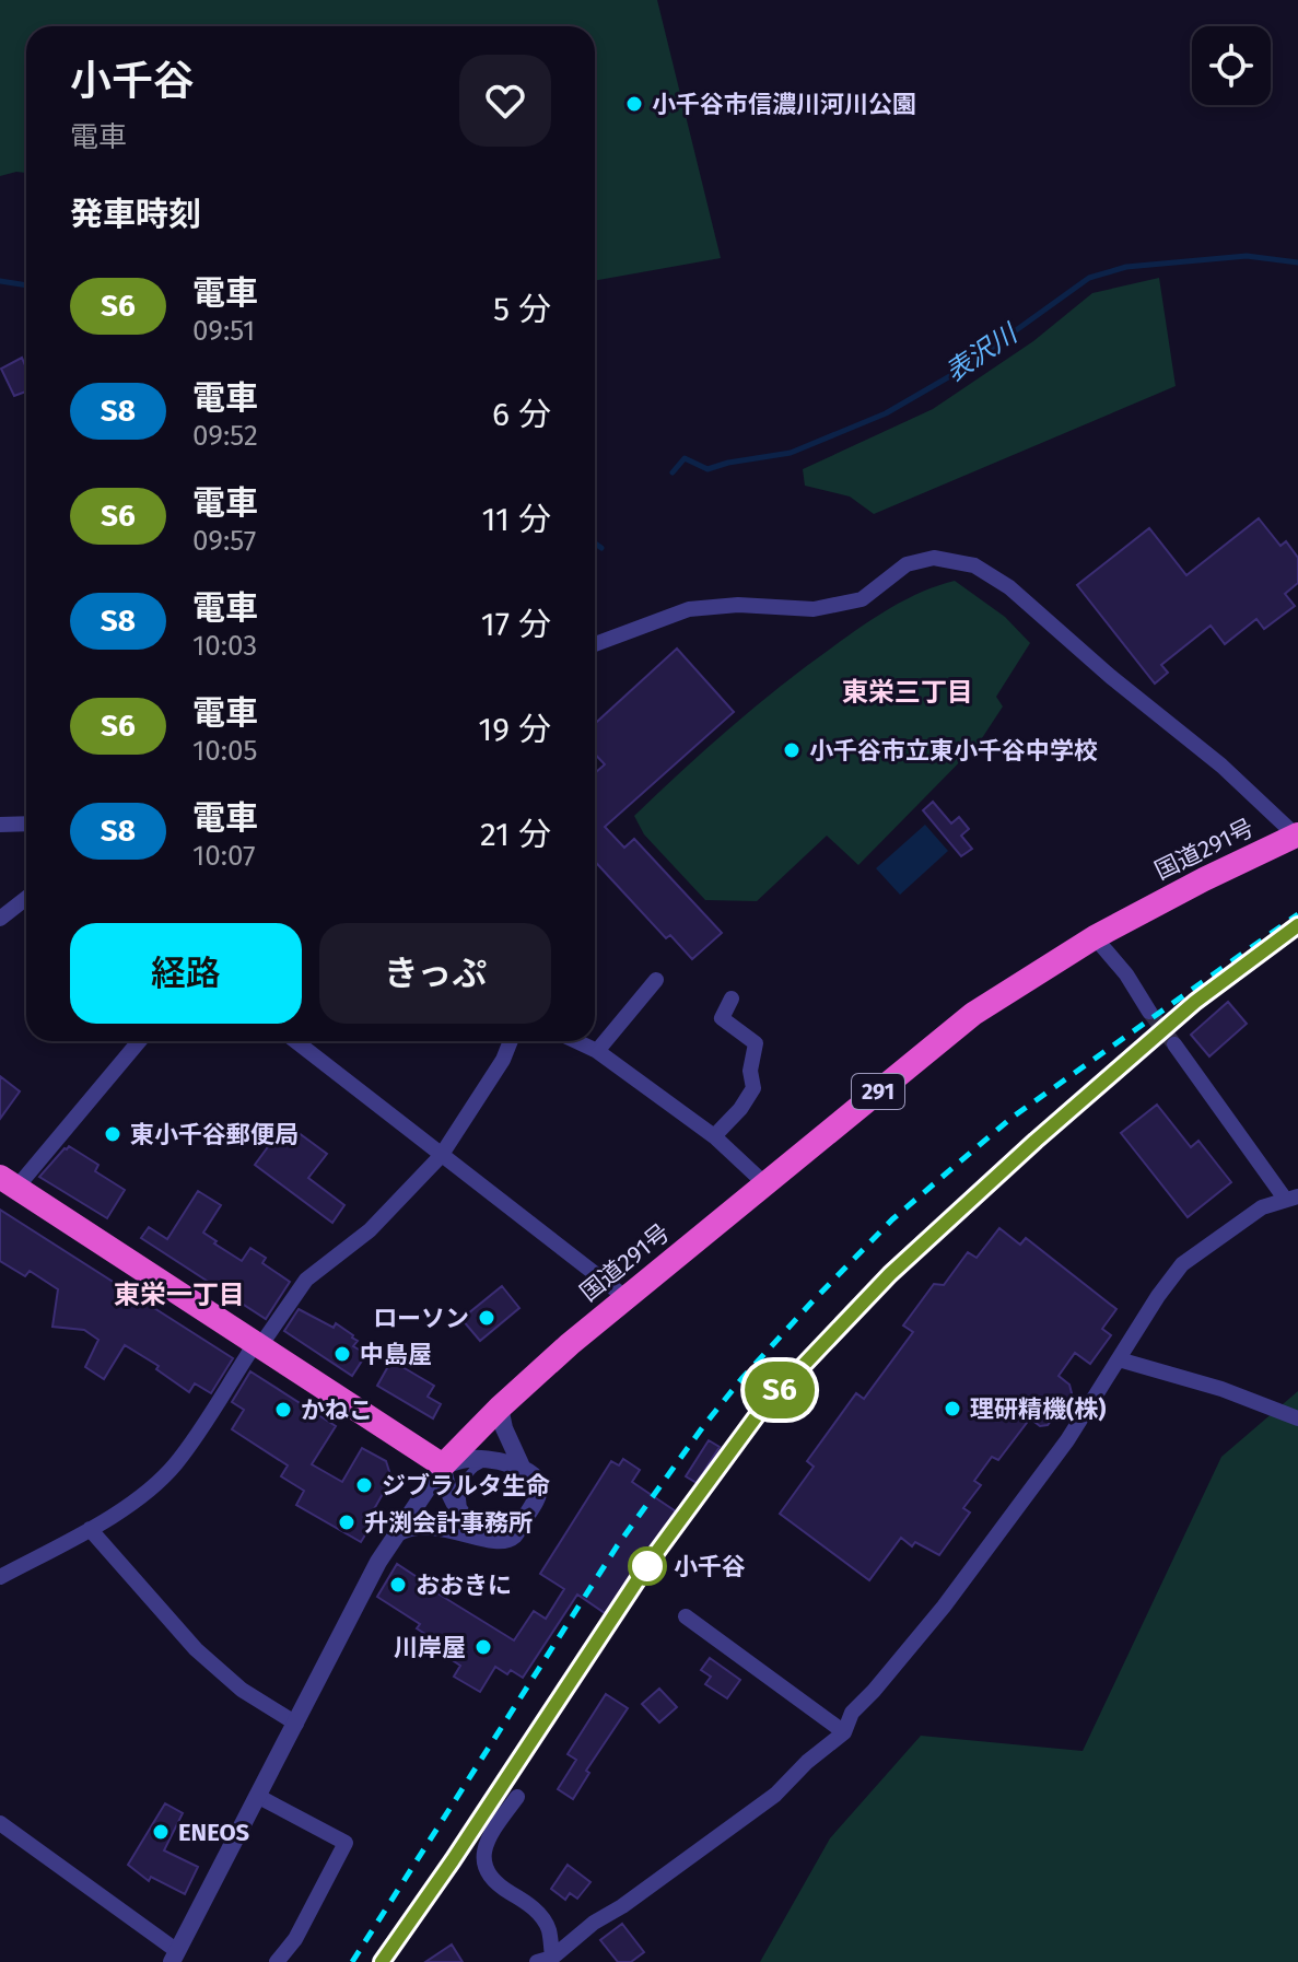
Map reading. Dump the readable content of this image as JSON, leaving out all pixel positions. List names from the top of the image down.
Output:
{
  "streets": {
    "highway": ["国道291号", "291"]
  },
  "districts": ["東栄三丁目", "東栄一丁目"],
  "water": ["表沢川"],
  "places": [
    "小千谷市信濃川河川公園",
    "小千谷市立東小千谷中学校",
    "東小千谷郵便局",
    "ローソン",
    "中島屋",
    "理研精機(株)",
    "かねこ",
    "ジブラルタ生命",
    "升渕会計事務所",
    "小千谷",
    "おおきに",
    "川岸屋",
    "ENEOS"
  ],
  "page": {
    "on_map": "S6",
    "heading": [
      ["小千谷", "電車"],
      "発車時刻"
    ],
    "list": [
      {
        "mark": "S6",
        "name": "電車",
        "note": "09:51",
        "value": "5 分"
      },
      {
        "mark": "S8",
        "name": "電車",
        "note": "09:52",
        "value": "6 分"
      },
      {
        "mark": "S6",
        "name": "電車",
        "note": "09:57",
        "value": "11 分"
      },
      {
        "mark": "S8",
        "name": "電車",
        "note": "10:03",
        "value": "17 分"
      },
      {
        "mark": "S6",
        "name": "電車",
        "note": "10:05",
        "value": "19 分"
      },
      {
        "mark": "S8",
        "name": "電車",
        "note": "10:07",
        "value": "21 分"
      }
    ],
    "buttons": ["経路", "きっぷ"]
  }
}
